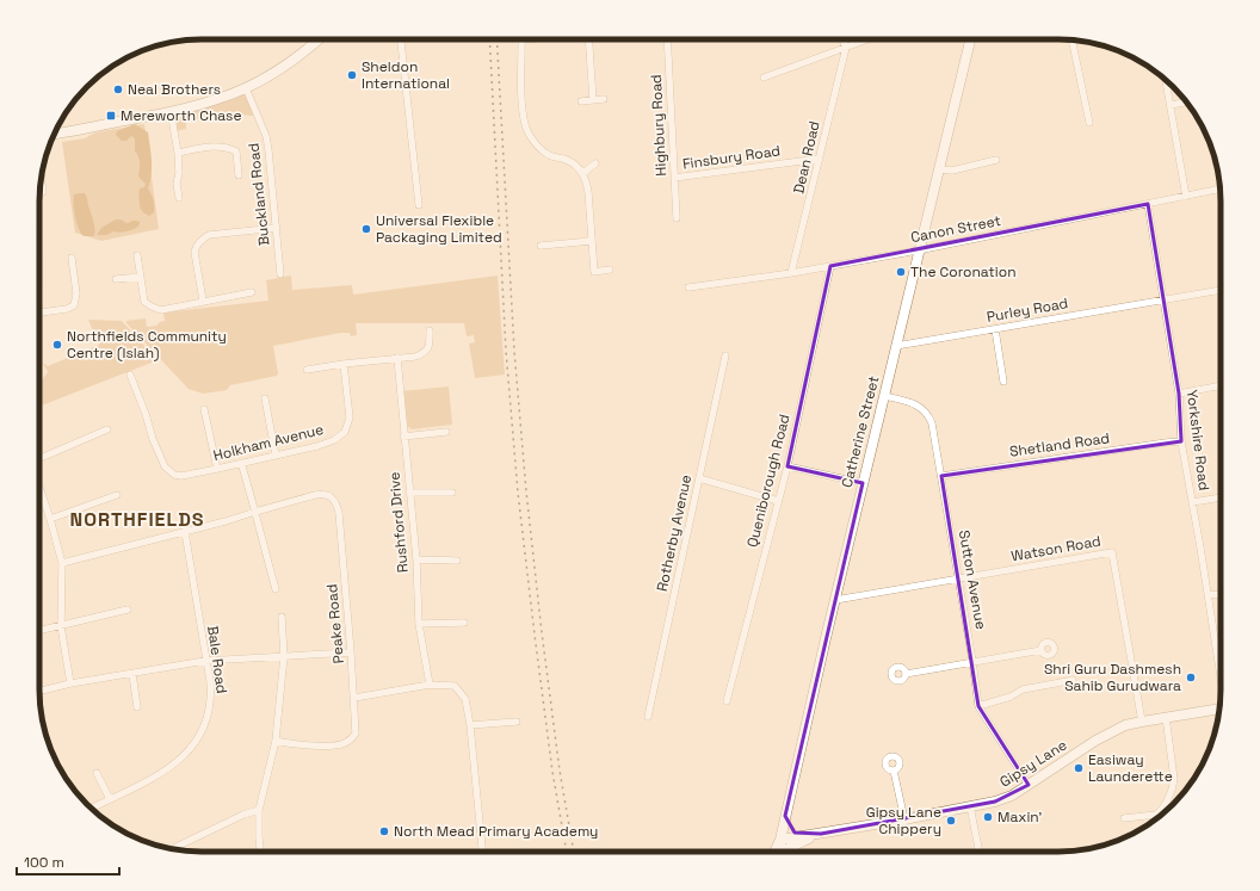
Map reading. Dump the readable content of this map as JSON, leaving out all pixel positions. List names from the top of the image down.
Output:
{
  "streets": {
    "street": [
      "Highbury Road",
      "Finsbury Road",
      "Dean Road",
      "Buckland Road",
      "Canon Street",
      "Purley Road",
      "Catherine Street",
      "Yorkshire Road",
      "Holkham Avenue",
      "Shetland Road",
      "Queniborough Road",
      "Rushford Drive",
      "Rotherby Avenue",
      "Watson Road",
      "Sutton Avenue",
      "Peake Road",
      "Bale Road",
      "Gipsy Lane"
    ]
  },
  "crossings": [
    ["Highbury Road", "Finsbury Road"],
    ["Finsbury Road", "Dean Road"],
    ["Dean Road", "Canon Street"],
    ["Canon Street", "Catherine Street"],
    ["Canon Street", "Yorkshire Road"],
    ["Canon Street", "Queniborough Road"],
    ["Purley Road", "Catherine Street"],
    ["Purley Road", "Yorkshire Road"],
    ["Catherine Street", "Watson Road"],
    ["Catherine Street", "Sutton Avenue"],
    ["Catherine Street", "Gipsy Lane"],
    ["Yorkshire Road", "Shetland Road"],
    ["Shetland Road", "Sutton Avenue"],
    ["Watson Road", "Sutton Avenue"],
    ["Watson Road", "Gipsy Lane"],
    ["Sutton Avenue", "Gipsy Lane"]
  ],
  "districts": ["NORTHFIELDS"],
  "places": {
    "other": [
      "Sheldon International",
      "Neal Brothers",
      "Universal Flexible Packaging Limited",
      "The Coronation",
      "Northfields Community Centre (Islah)",
      "Shri Guru Dashmesh Sahib Gurudwara",
      "Easiway Launderette",
      "Maxin'",
      "Gipsy Lane Chippery",
      "North Mead Primary Academy"
    ],
    "transit": ["Mereworth Chase"]
  },
  "scale_bar": "100 m"
}
